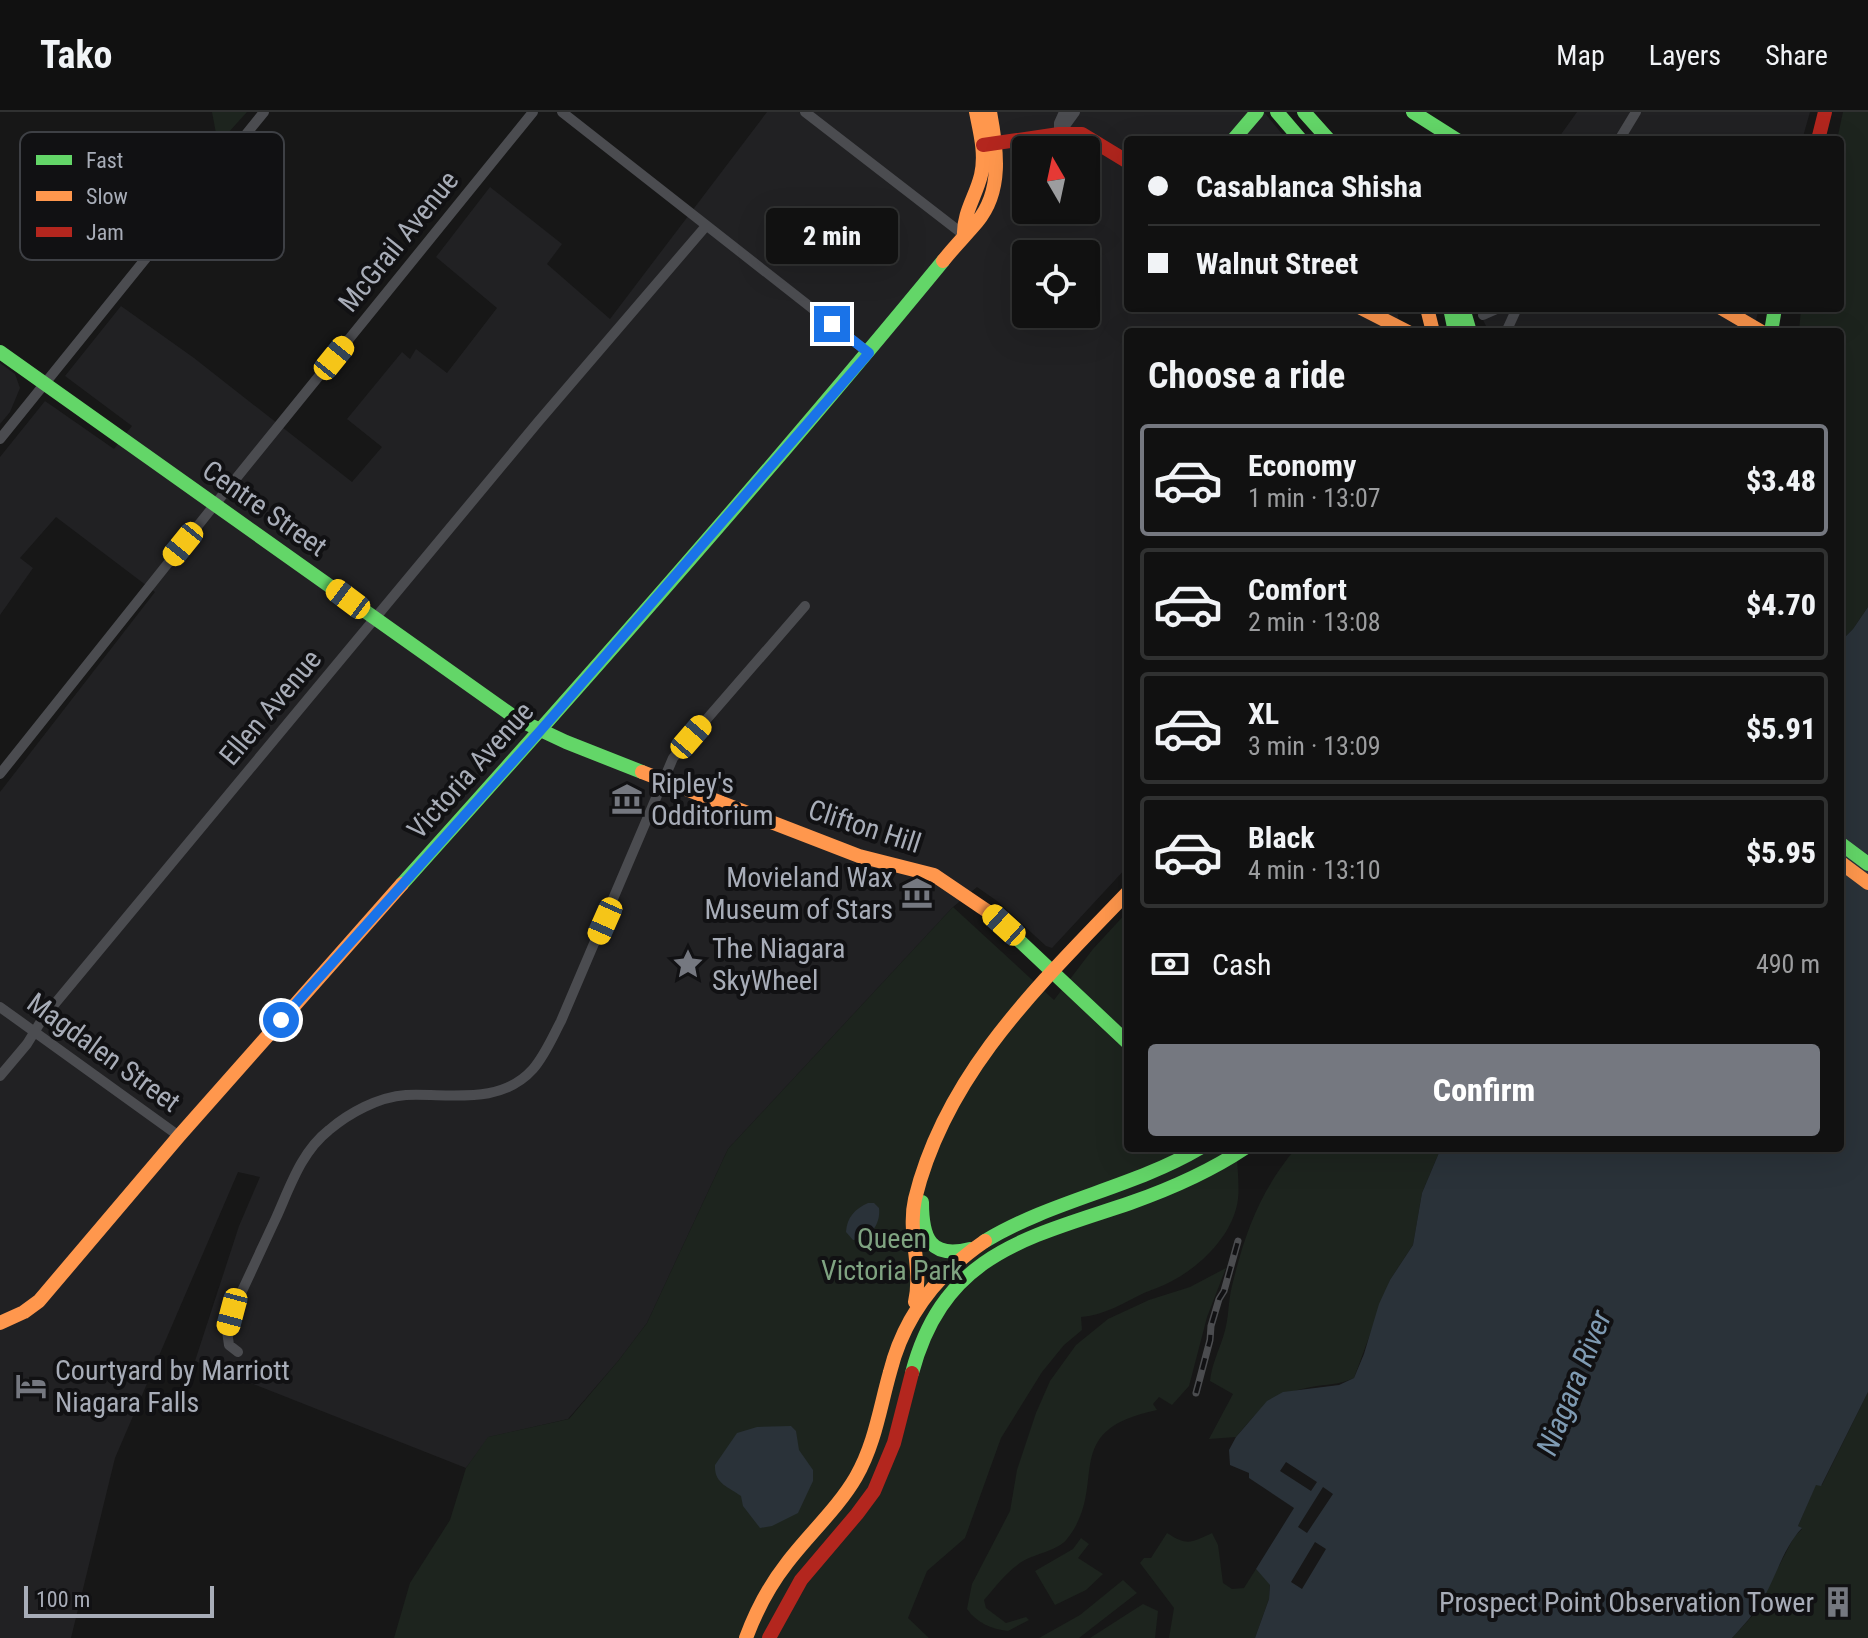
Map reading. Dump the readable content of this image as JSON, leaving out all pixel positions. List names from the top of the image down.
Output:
{
  "streets": {
    "main road": ["Centre Street", "Victoria Avenue", "Clifton Hill"],
    "street": ["McGrail Avenue", "Ellen Avenue", "Magdalen Street"]
  },
  "crossings": [
    ["McGrail Avenue", "Centre Street"],
    ["Centre Street", "Ellen Avenue"],
    ["Centre Street", "Victoria Avenue"],
    ["Centre Street", "Clifton Hill"],
    ["Ellen Avenue", "Magdalen Street"],
    ["Victoria Avenue", "Clifton Hill"],
    ["Victoria Avenue", "Magdalen Street"]
  ],
  "water": ["Niagara River"],
  "parks": ["Queen Victoria Park"],
  "places": {
    "museum": ["Ripley's Odditorium", "Movieland Wax Museum of Stars"],
    "place": ["The Niagara SkyWheel"],
    "hotel": ["Courtyard by Marriott Niagara Falls"],
    "building": ["Prospect Point Observation Tower"]
  },
  "legend": ["Fast", "Slow", "Jam"],
  "scale_bar": "100 m",
  "north": "top",
  "page": {
    "header": "Tako",
    "nav": ["Map", "Layers", "Share"],
    "banner": ["Casablanca Shisha", "Walnut Street"],
    "bubble": "2 min",
    "heading": "Choose a ride",
    "list": [
      {
        "name": "Economy",
        "note": "1 min · 13:07",
        "value": "$3.48"
      },
      {
        "name": "Comfort",
        "note": "2 min · 13:08",
        "value": "$4.70"
      },
      {
        "name": "XL",
        "note": "3 min · 13:09",
        "value": "$5.91"
      },
      {
        "name": "Black",
        "note": "4 min · 13:10",
        "value": "$5.95"
      }
    ],
    "pay": ["Cash", "490 m"],
    "buttons": "Confirm",
    "scale": "100 m"
  }
}
